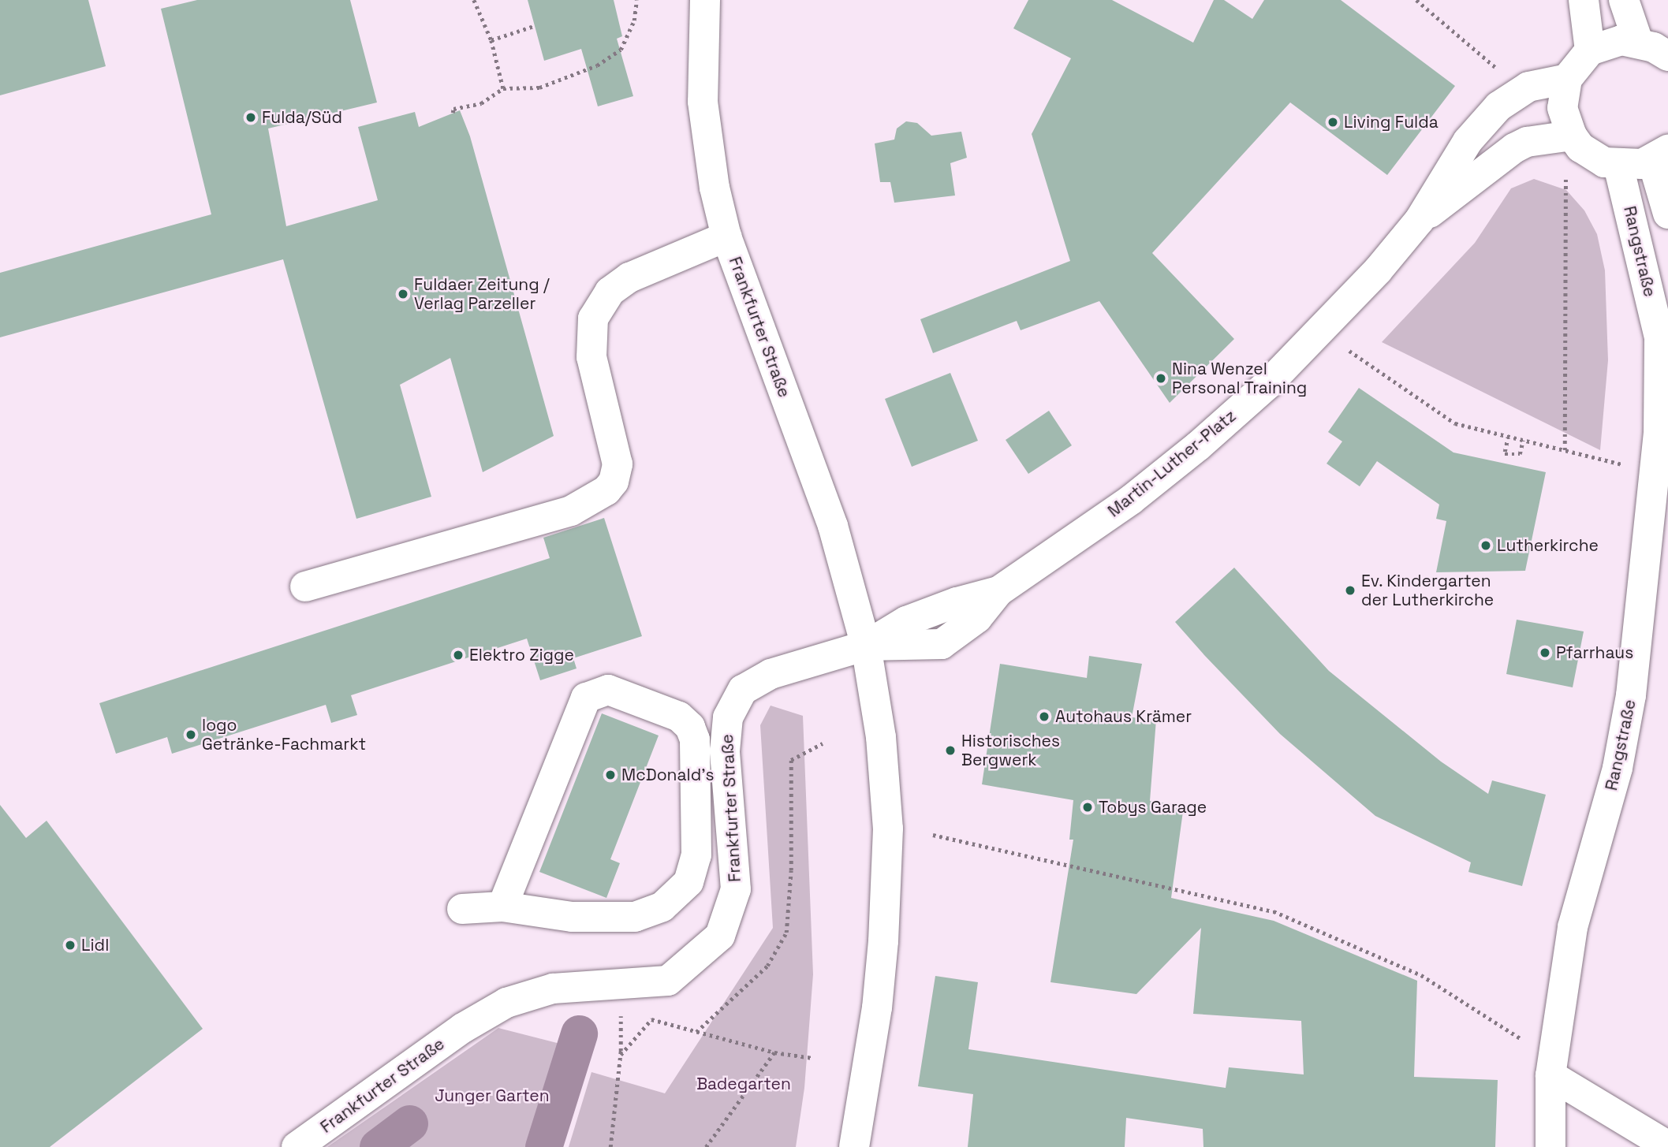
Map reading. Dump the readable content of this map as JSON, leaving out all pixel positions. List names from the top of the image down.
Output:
{
  "streets": {
    "street": ["Rangstraße", "Frankfurter Straße", "Martin-Luther-Platz"]
  },
  "crossings": [
    ["Frankfurter Straße", "Martin-Luther-Platz"]
  ],
  "parks": ["Badegarten", "Junger Garten"],
  "places": [
    "Fulda/Süd",
    "Living Fulda",
    "Fuldaer Zeitung / Verlag Parzeller",
    "Nina Wenzel Personal Training",
    "Lutherkirche",
    "Ev. Kindergarten der Lutherkirche",
    "Pfarrhaus",
    "Elektro Zigge",
    "Autohaus Krämer",
    "logo Getränke-Fachmarkt",
    "Historisches Bergwerk",
    "McDonald's",
    "Tobys Garage",
    "Lidl"
  ]
}
